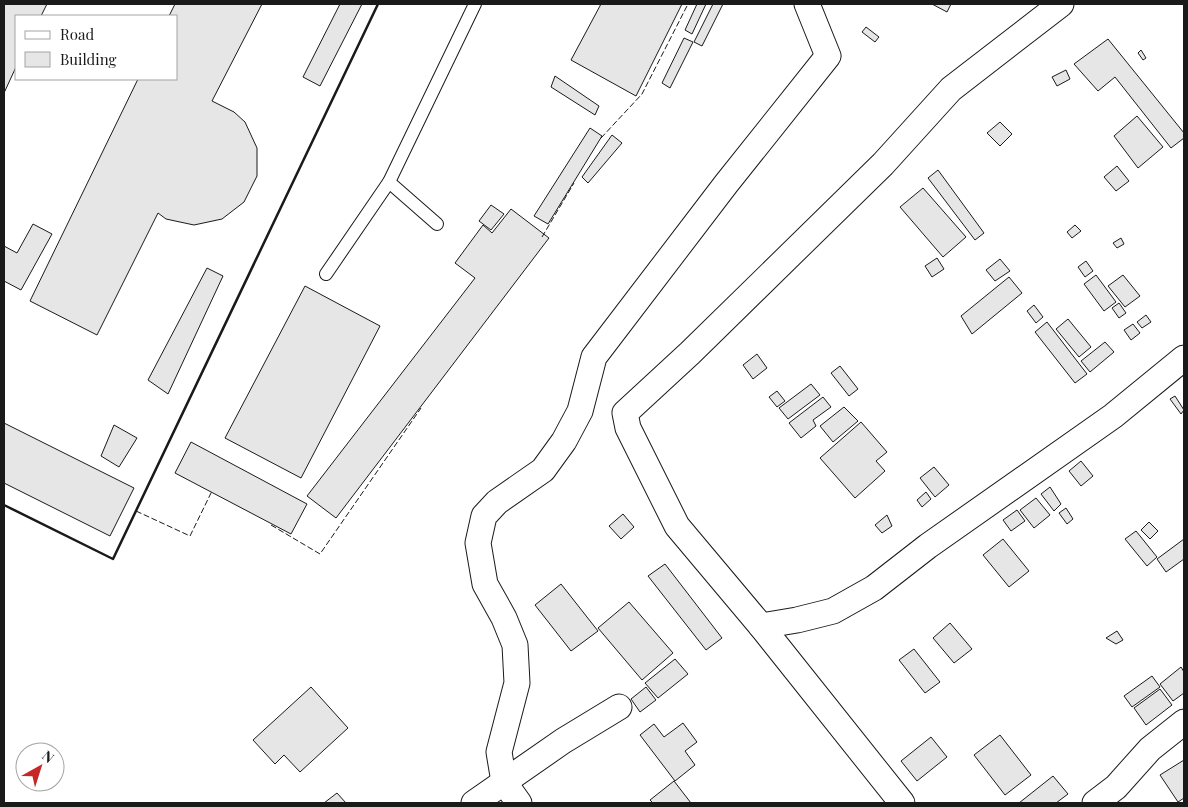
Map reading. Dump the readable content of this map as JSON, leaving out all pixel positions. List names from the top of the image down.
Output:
{
  "legend": ["Road", "Building"],
  "north": "top right"
}
